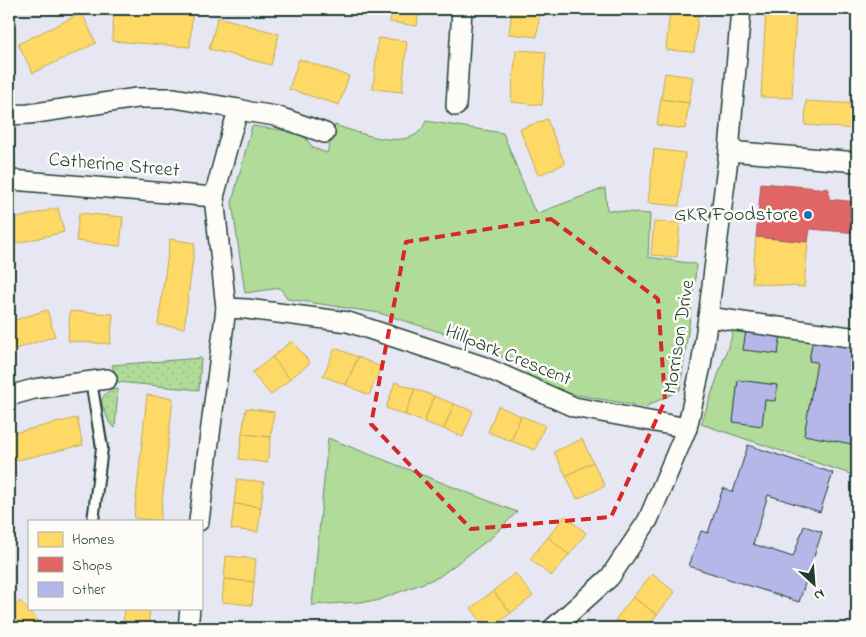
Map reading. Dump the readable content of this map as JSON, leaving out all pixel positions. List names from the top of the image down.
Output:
{
  "streets": {
    "street": ["Catherine Street", "Morrison Drive", "Hillpark Crescent"]
  },
  "crossings": [
    ["Morrison Drive", "Hillpark Crescent"]
  ],
  "places": ["GKR Foodstore"],
  "legend": ["Homes", "Shops", "Other"],
  "north": "bottom right"
}
